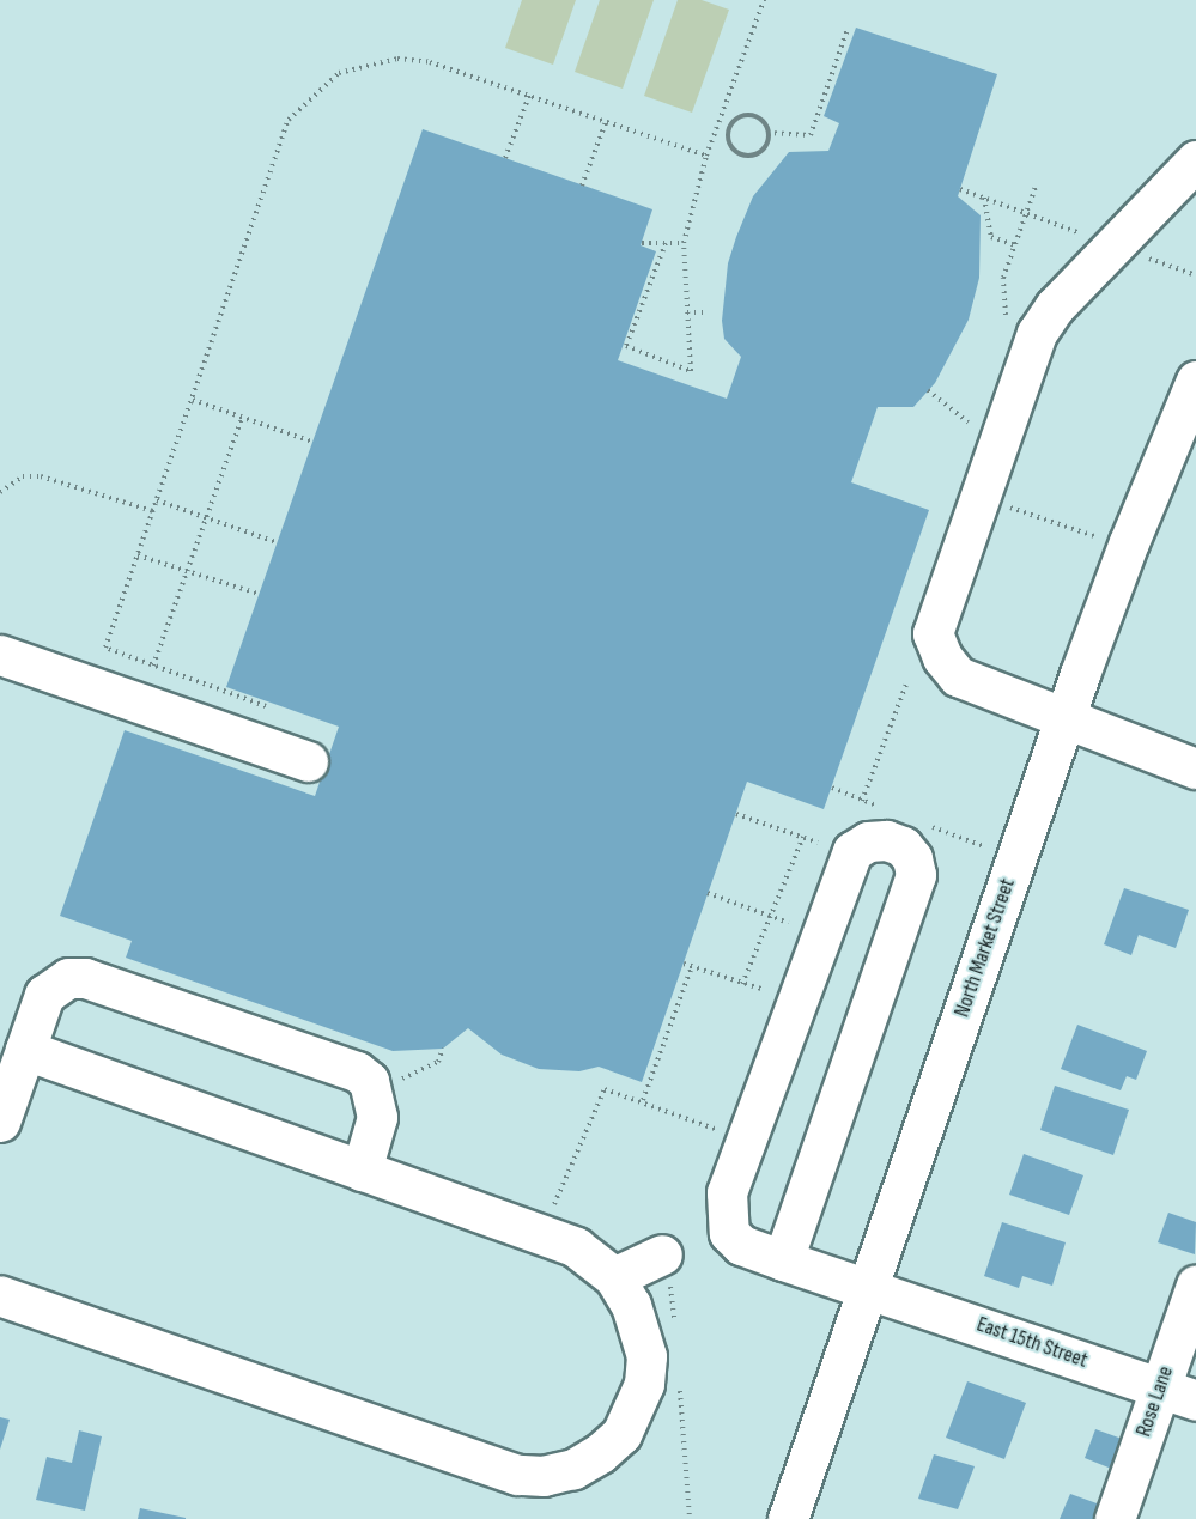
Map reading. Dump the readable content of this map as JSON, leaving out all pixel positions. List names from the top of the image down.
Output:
{
  "streets": {
    "main road": ["North Market Street", "East 15th Street", "Rose Lane"]
  },
  "crossings": [
    ["North Market Street", "East 15th Street"],
    ["East 15th Street", "Rose Lane"]
  ]
}
